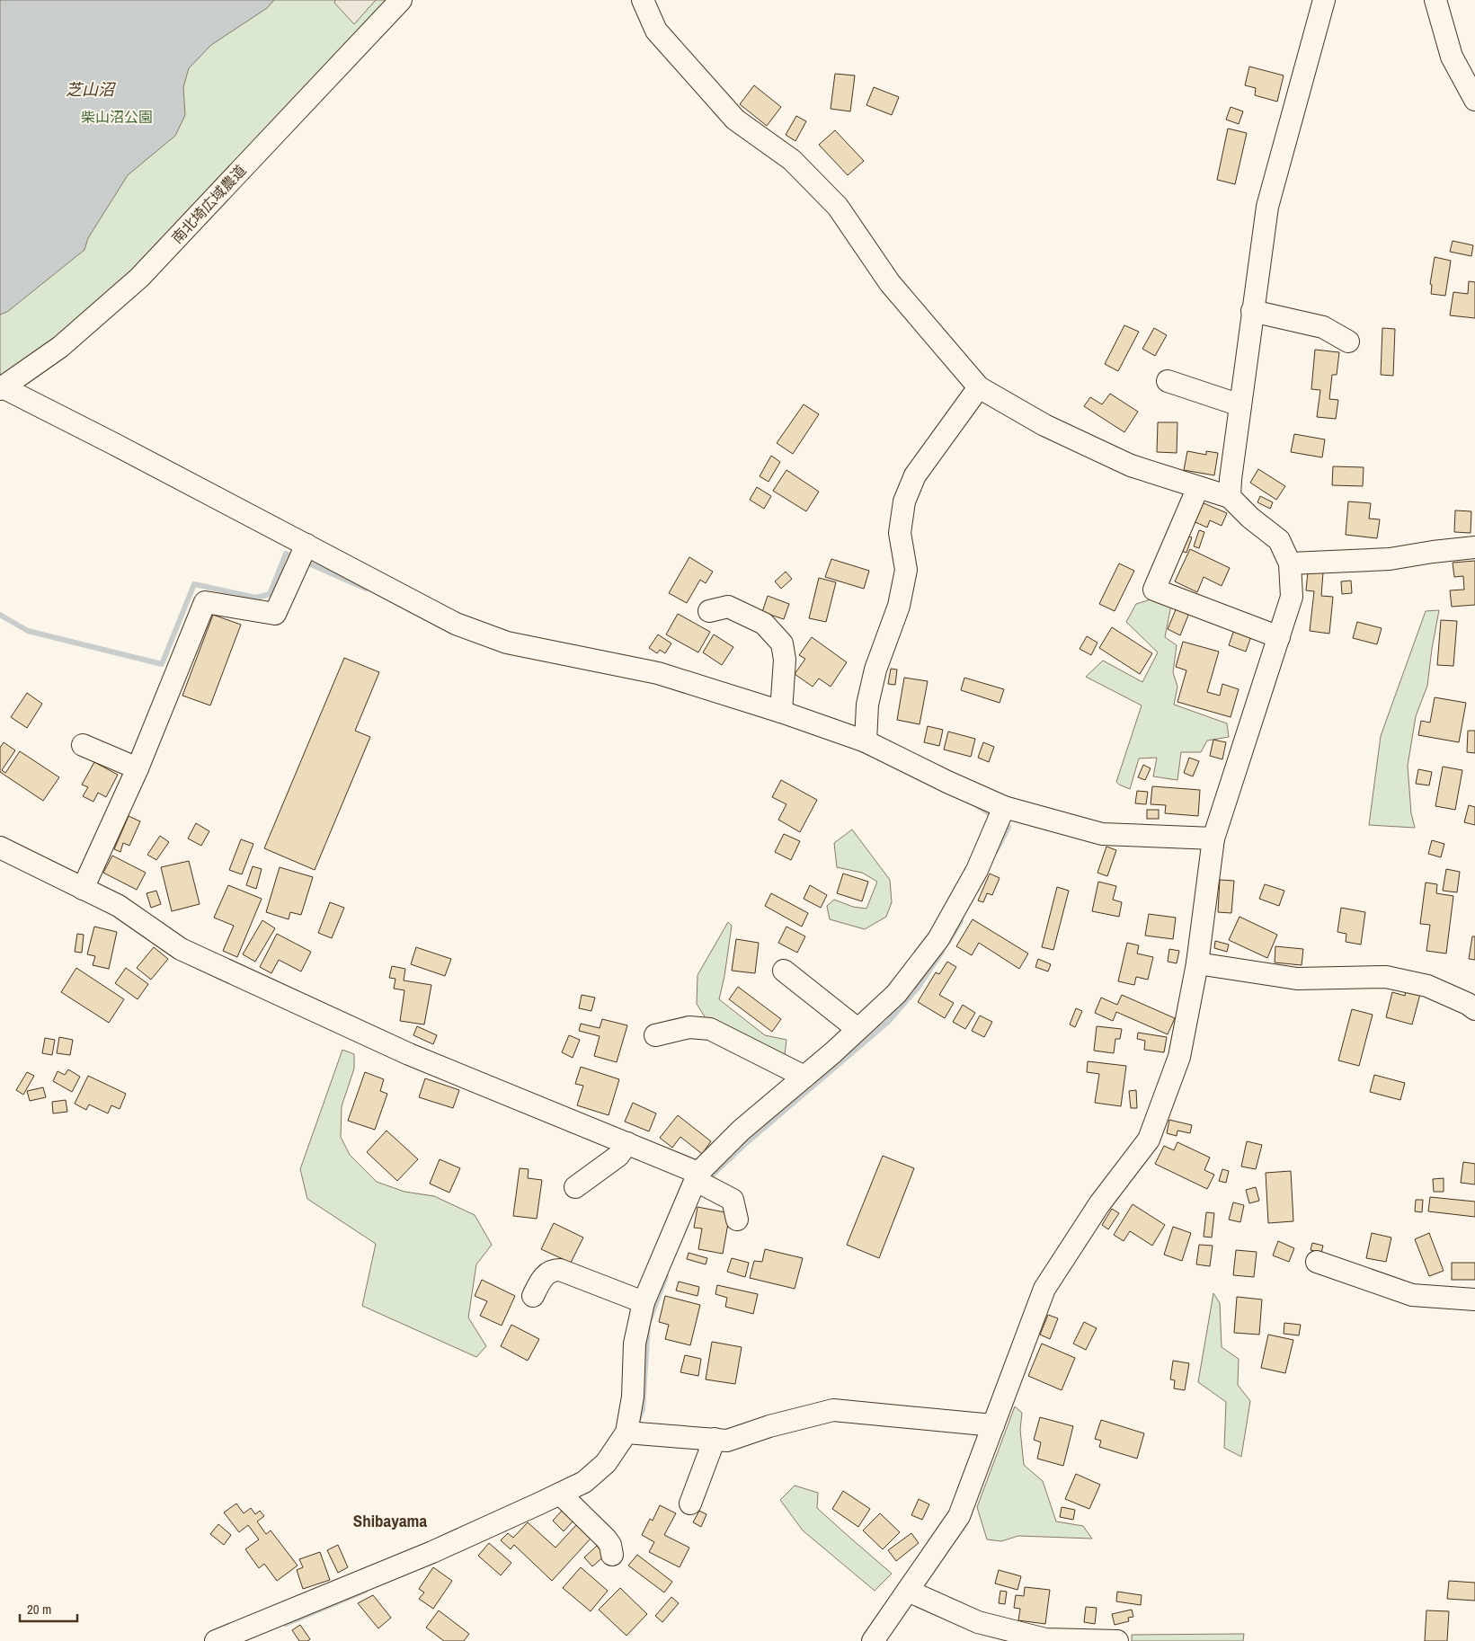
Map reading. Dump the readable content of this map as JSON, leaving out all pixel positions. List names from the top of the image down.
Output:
{
  "streets": {
    "street": ["南北埼広域農道"]
  },
  "districts": ["Shibayama"],
  "water": ["芝山沼"],
  "parks": ["柴山沼公園"],
  "scale_bar": "20 m"
}
